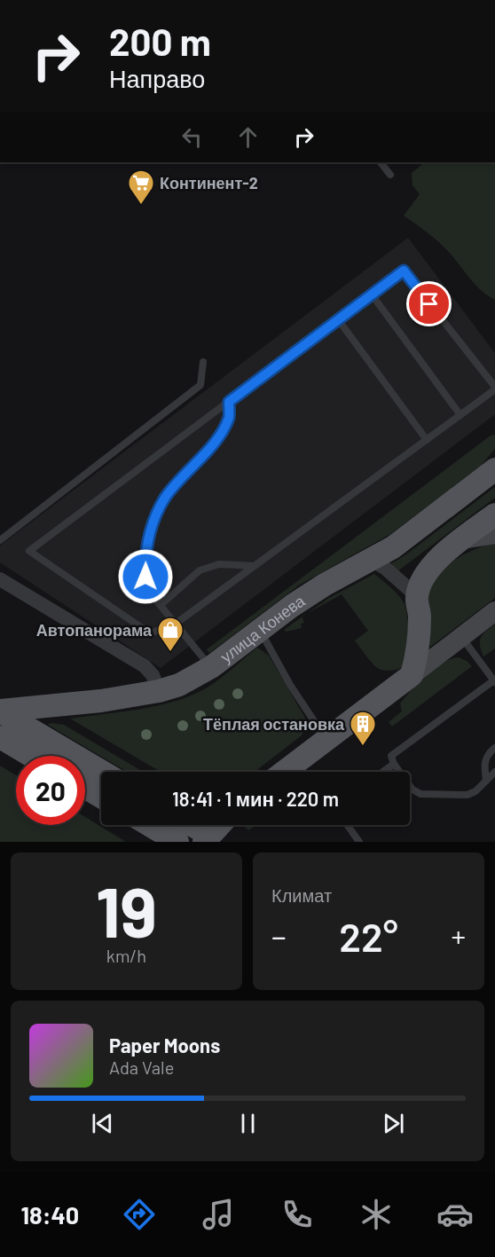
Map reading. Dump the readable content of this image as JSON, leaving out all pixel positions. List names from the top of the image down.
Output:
{
  "streets": {
    "main road": ["улица Конева"]
  },
  "places": {
    "supermarket": ["Континент-2"],
    "shop": ["Автопанорама"],
    "building": ["Тёплая остановка"]
  },
  "page": {
    "turn": ["200 m", "Направо"],
    "limit": "20",
    "trip": "18:41 · 1 мин · 220 m",
    "tile": [
      ["19", "km/h"],
      "Климат"
    ],
    "heat": ["−", "22°", "+"],
    "song": ["Paper Moons", "Ada Vale"],
    "tabs": "18:40"
  }
}
